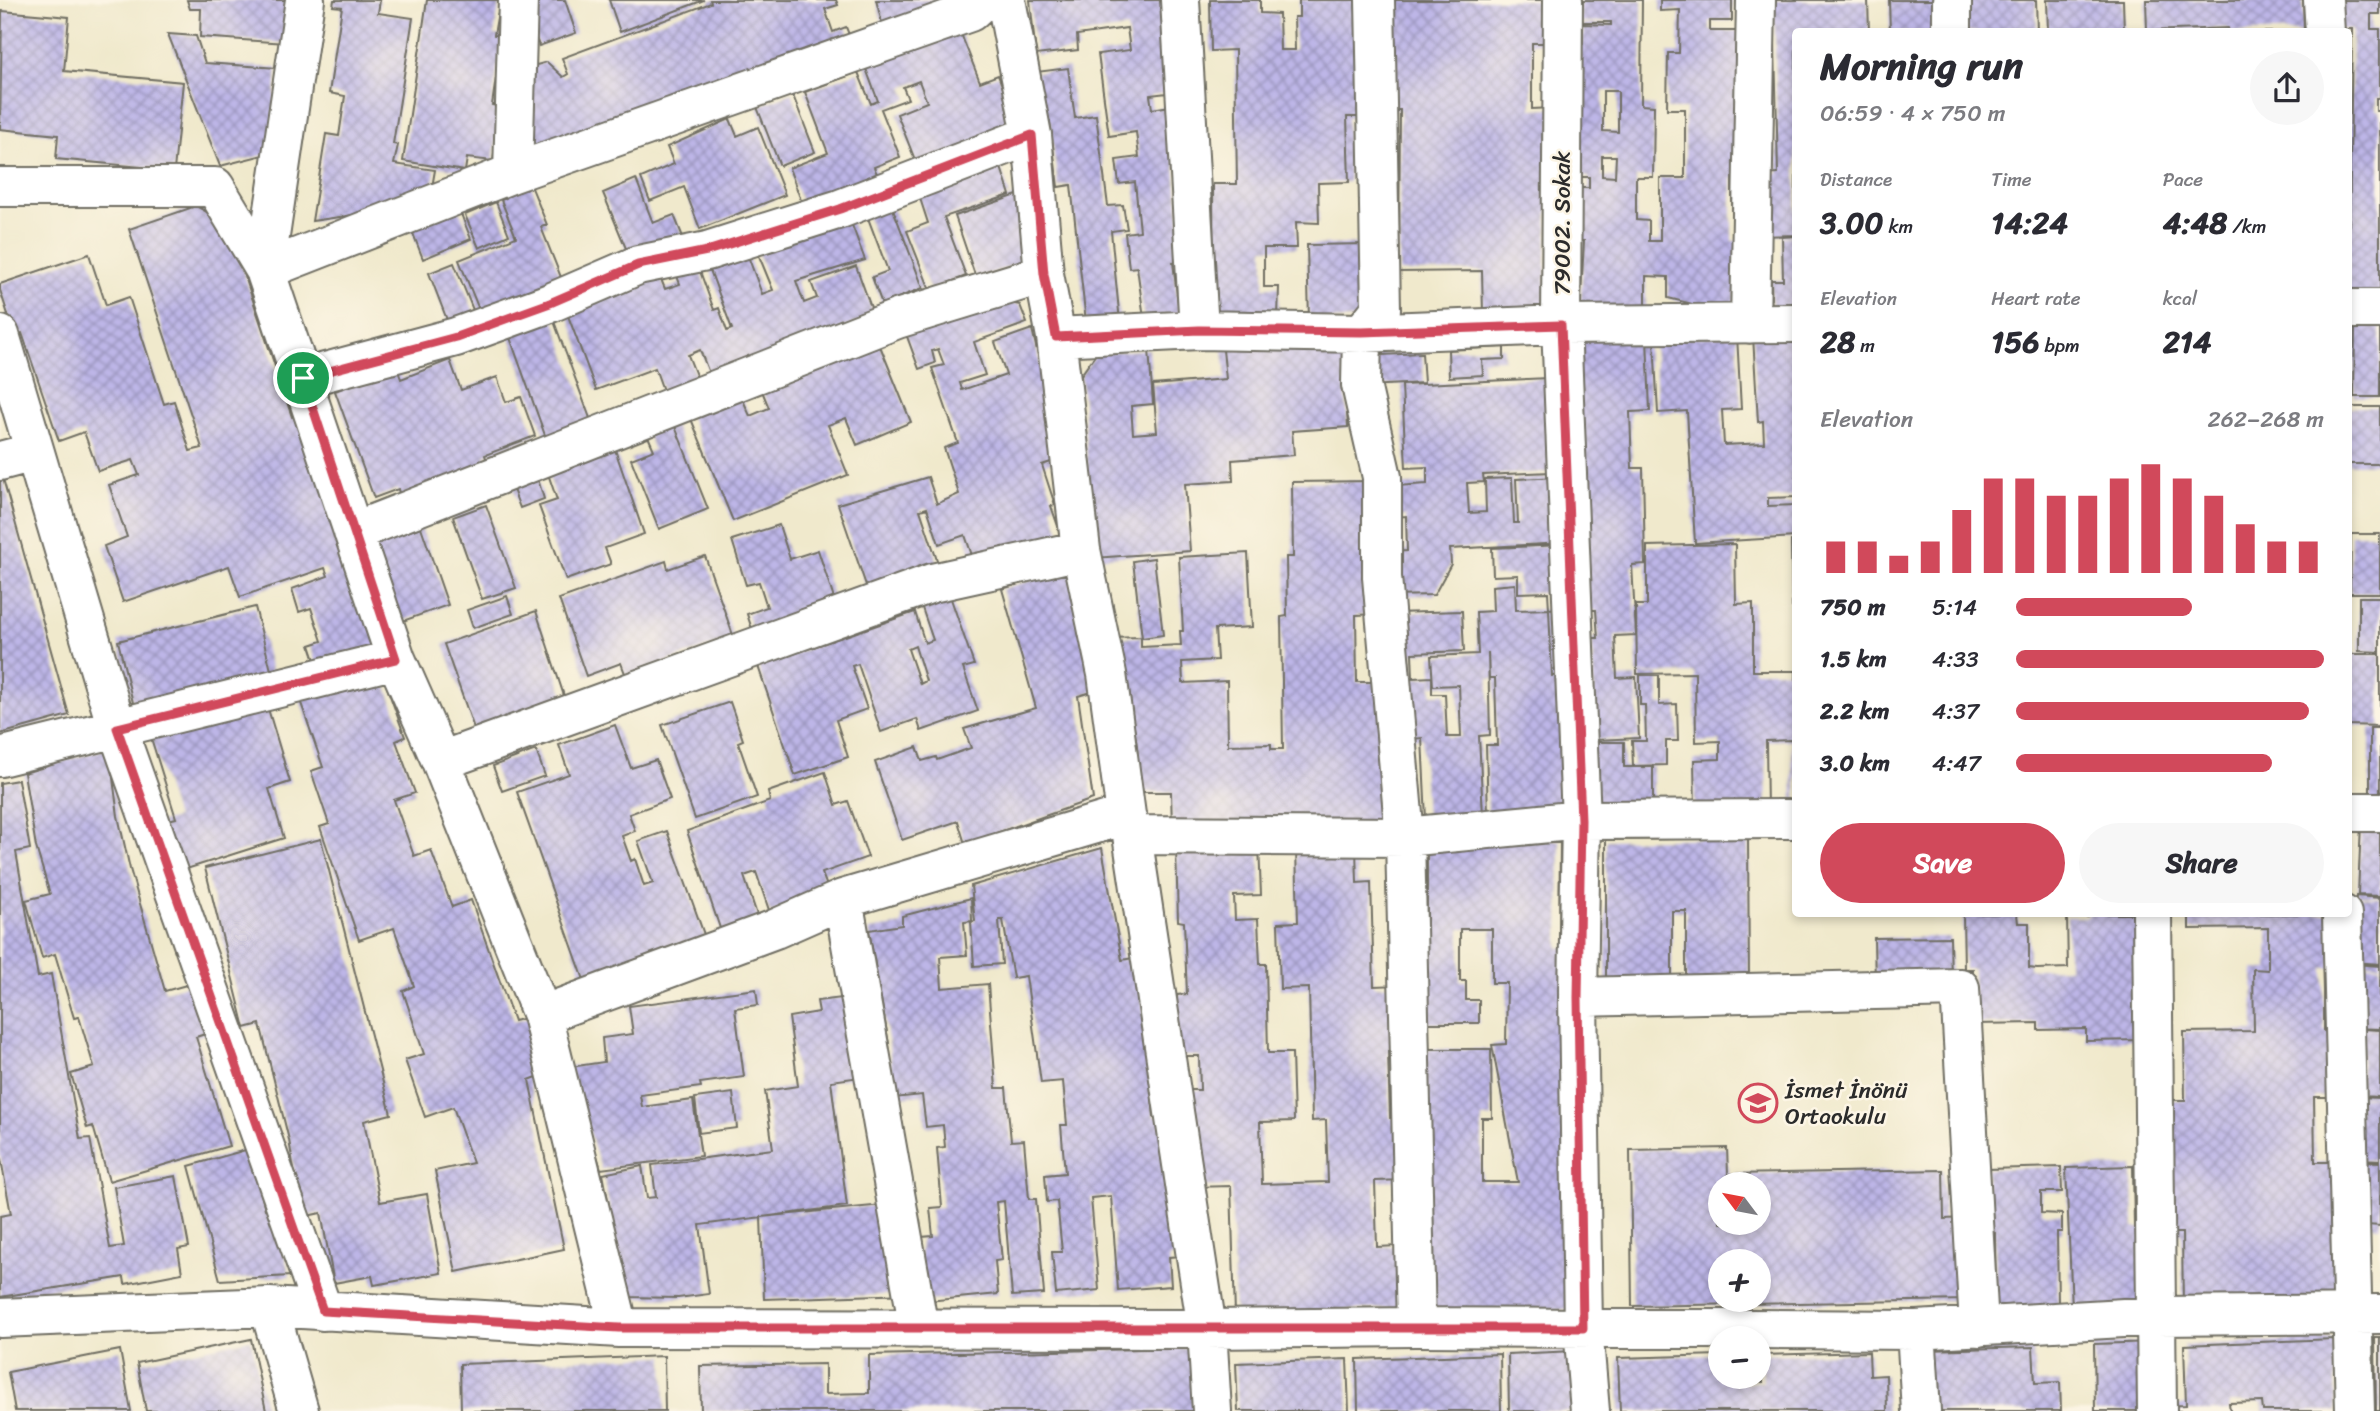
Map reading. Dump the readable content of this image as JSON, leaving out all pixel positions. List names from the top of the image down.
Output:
{
  "streets": {
    "street": ["79002. Sokak"]
  },
  "places": {
    "school or university": ["İsmet İnönü Ortaokulu"]
  },
  "north": "top left",
  "page": {
    "heading": ["Morning run", "06:59 · 4 × 750 m"],
    "stats": [
      ["Distance", "3.00 km"],
      ["Time", "14:24"],
      ["Pace", "4:48 /km"],
      ["Elevation", "28 m"],
      ["Heart rate", "156 bpm"],
      ["kcal", "214"]
    ],
    "chart": ["Elevation", "262–268 m"],
    "list": [
      {
        "name": "750 m",
        "note": "5:14"
      },
      {
        "name": "1.5 km",
        "note": "4:33"
      },
      {
        "name": "2.2 km",
        "note": "4:37"
      },
      {
        "name": "3.0 km",
        "note": "4:47"
      }
    ],
    "buttons": ["Save", "Share"],
    "map_buttons": ["+", "−"]
  }
}
